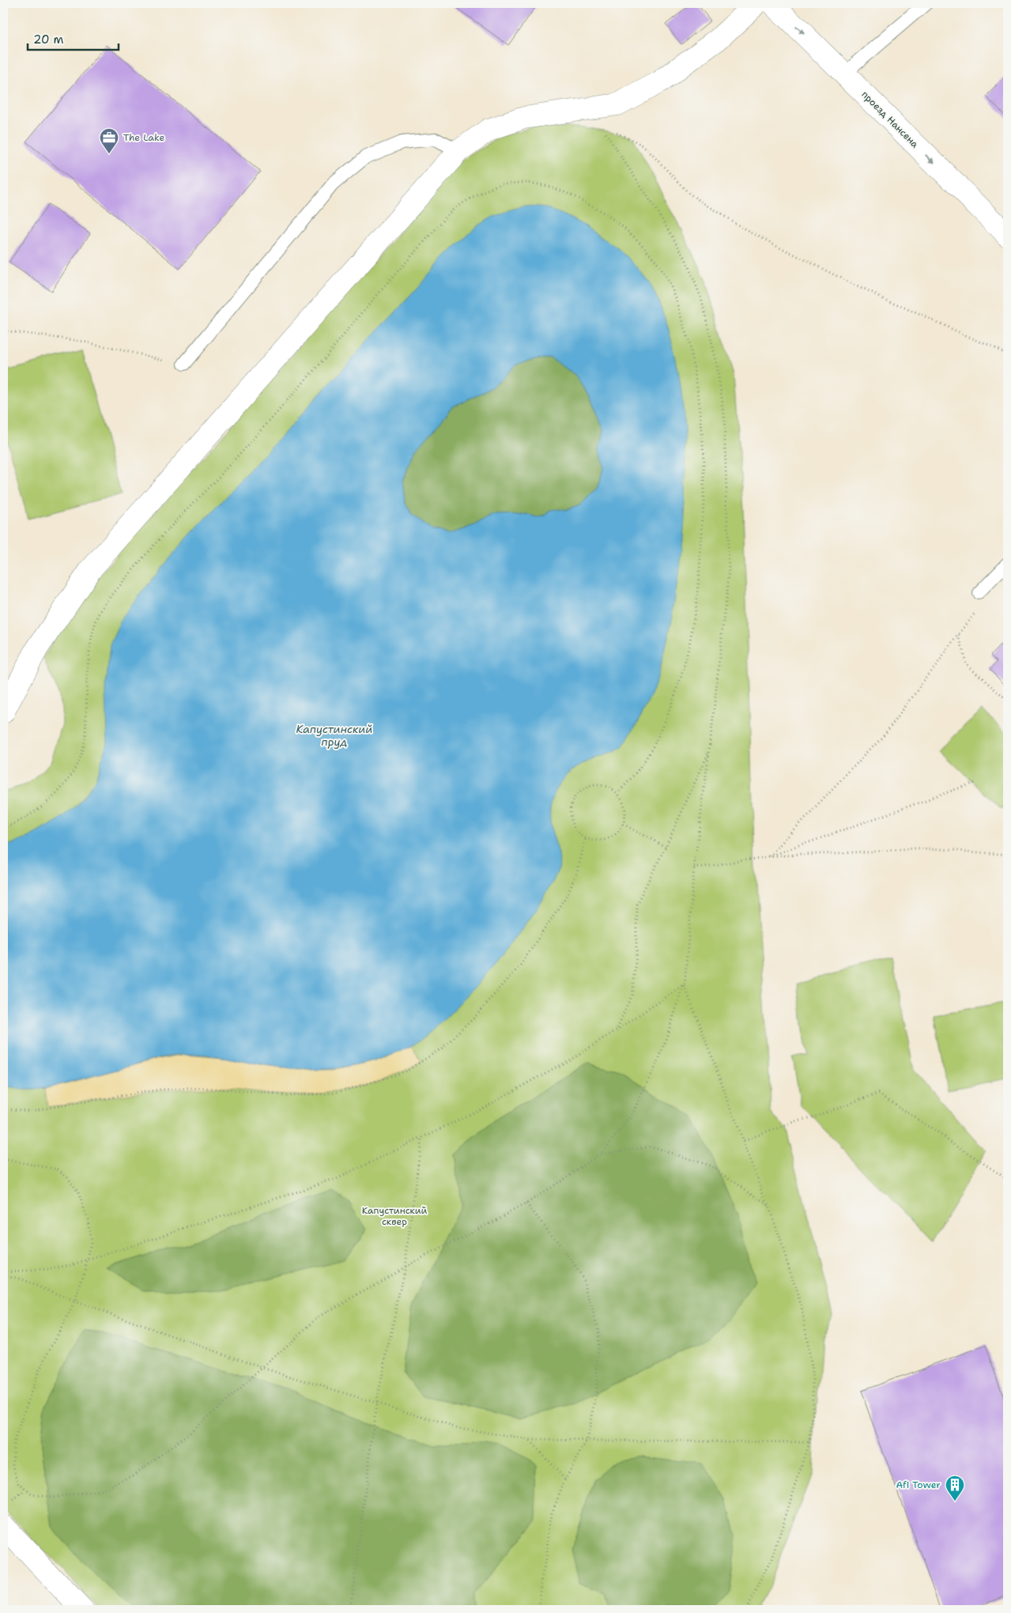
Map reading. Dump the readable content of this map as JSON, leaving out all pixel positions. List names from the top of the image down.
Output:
{
  "streets": {
    "street": ["проезд Нансена"]
  },
  "one_way": ["проезд Нансена"],
  "water": ["Капустинский пруд"],
  "parks": ["Капустинский сквер"],
  "places": {
    "office": ["The Lake"],
    "building": ["Afi Tower"]
  },
  "scale_bar": "20 m"
}
